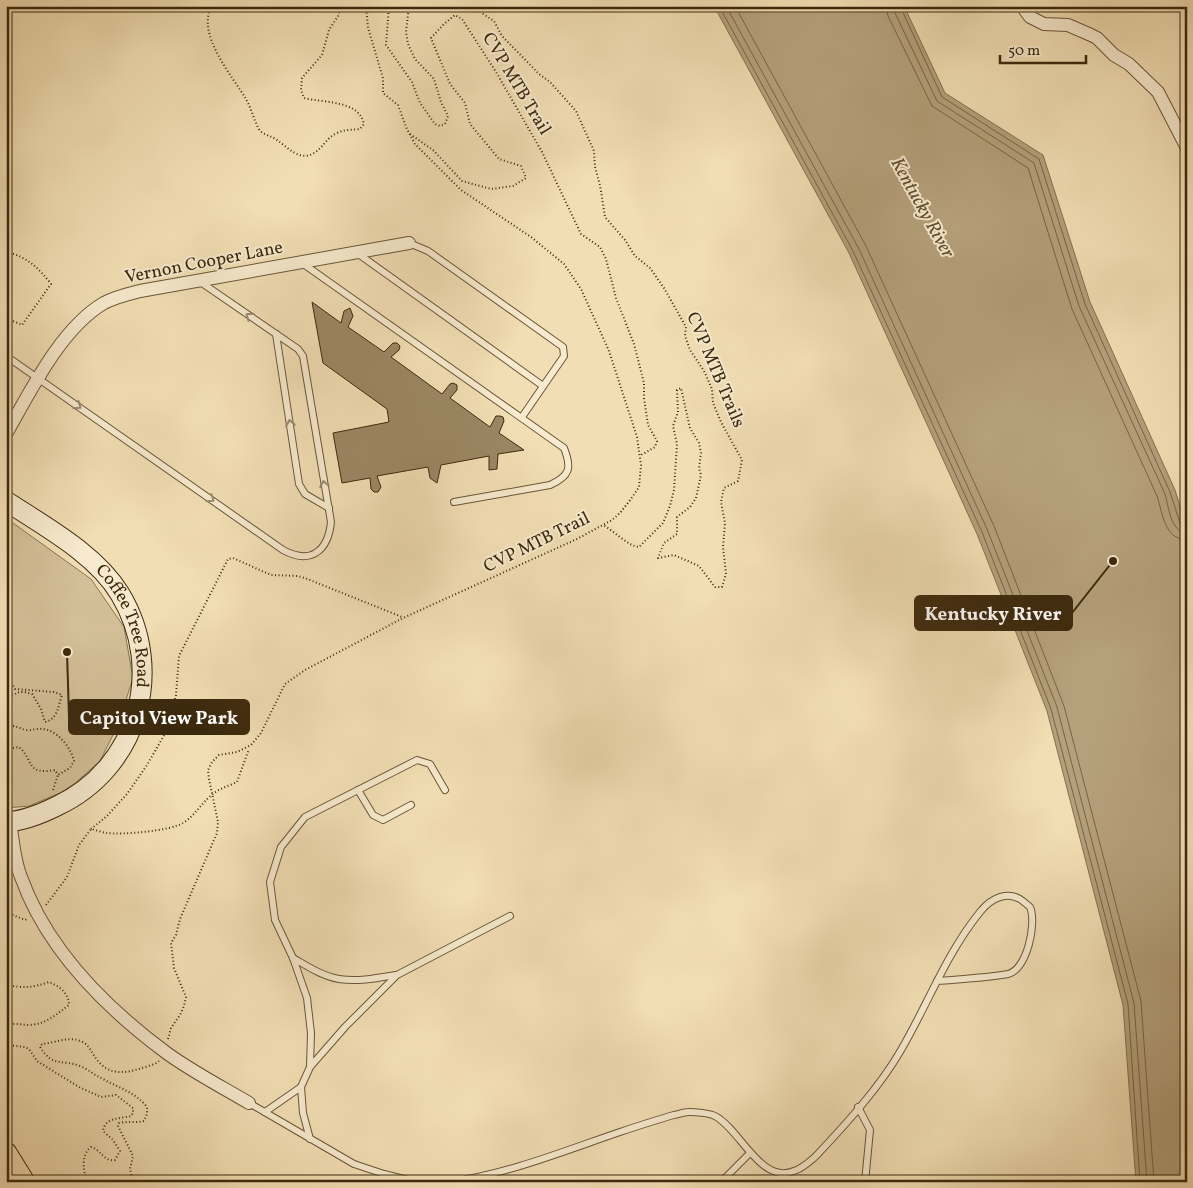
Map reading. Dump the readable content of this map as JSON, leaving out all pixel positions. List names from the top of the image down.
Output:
{
  "streets": {
    "street": ["Vernon Cooper Lane", "Coffee Tree Road"],
    "path": ["CVP MTB Trail", "CVP MTB Trails"]
  },
  "crossings": [
    ["CVP MTB Trail", "CVP MTB Trails"]
  ],
  "water": ["Kentucky River"],
  "places": ["Kentucky River", "Capitol View Park"],
  "scale_bar": "50 m"
}
